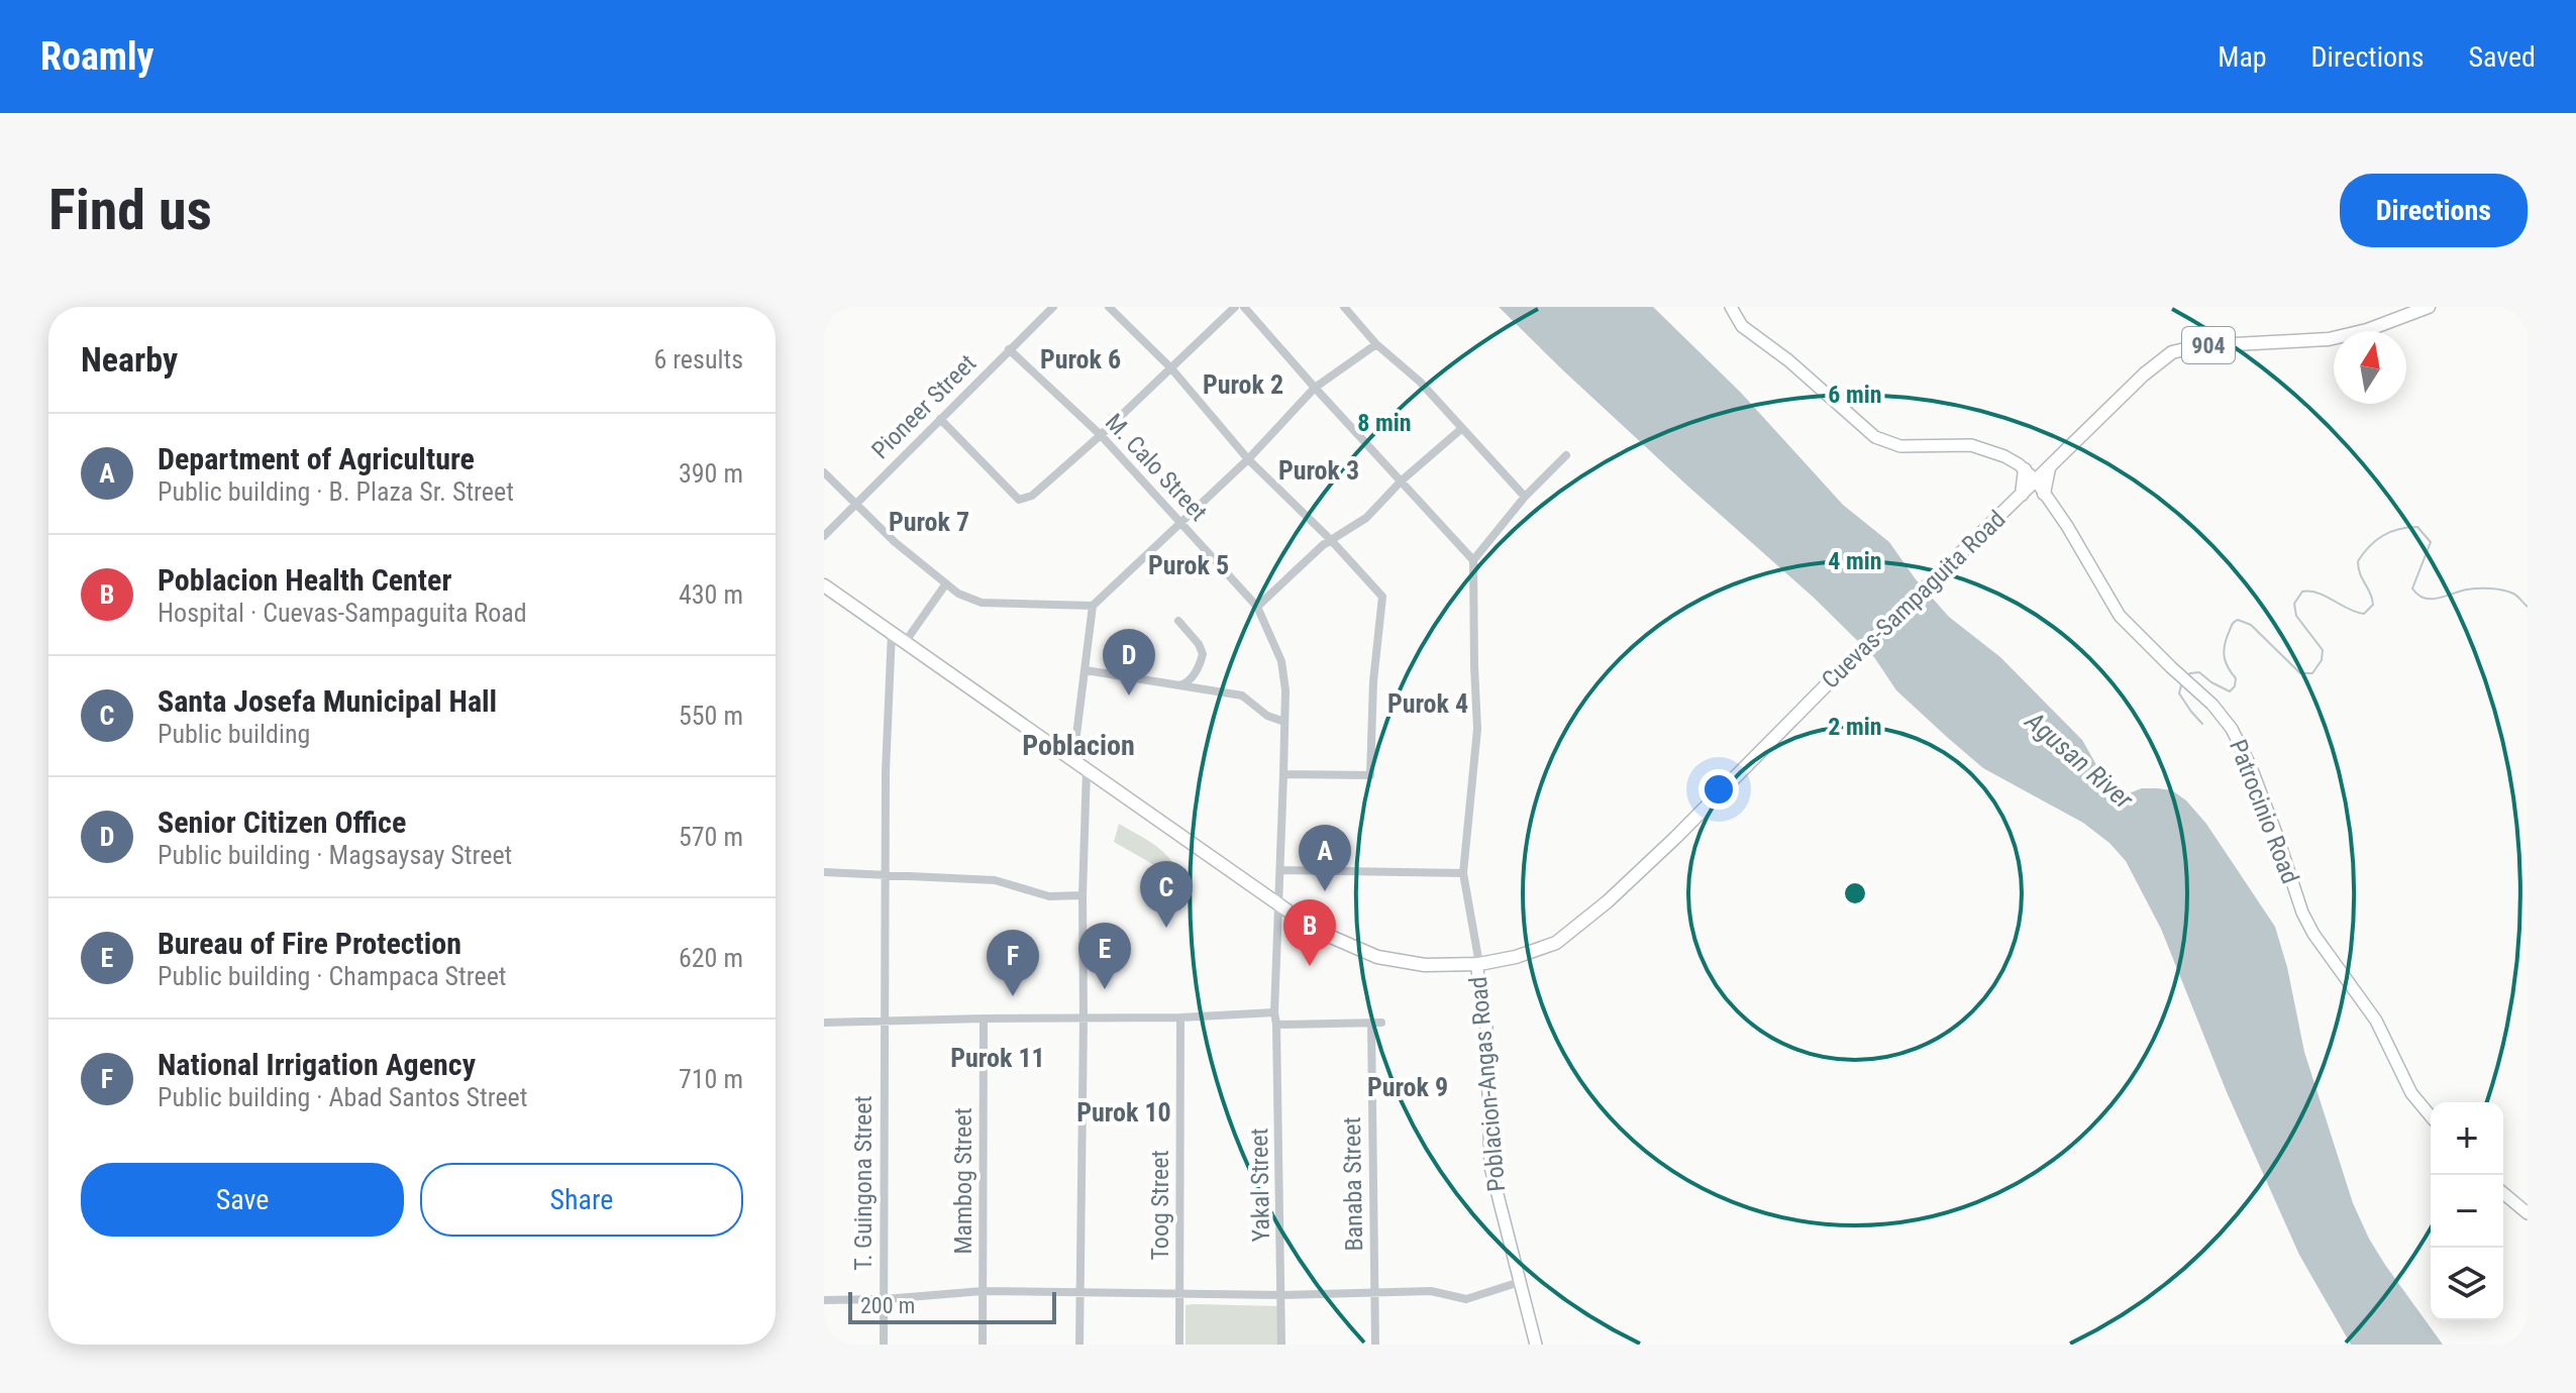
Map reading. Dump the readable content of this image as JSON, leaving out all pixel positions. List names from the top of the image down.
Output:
{
  "streets": {
    "main road": ["904", "Cuevas-Sampaguita Road"],
    "street": [
      "Pioneer Street",
      "M. Calo Street",
      "Patrocinio Road",
      "Poblacion-Angas Road",
      "Mambog Street",
      "T. Guingona Street",
      "Banaba Street",
      "Yakal Street",
      "Toog Street"
    ]
  },
  "crossings": [
    ["Pioneer Street", "M. Calo Street"],
    ["M. Calo Street", "Cuevas-Sampaguita Road"],
    ["Cuevas-Sampaguita Road", "Patrocinio Road"],
    ["Cuevas-Sampaguita Road", "Poblacion-Angas Road"],
    ["Cuevas-Sampaguita Road", "T. Guingona Street"],
    ["Banaba Street", "Yakal Street"]
  ],
  "districts": [
    "Purok 6",
    "Purok 2",
    "Purok 3",
    "Purok 7",
    "Purok 5",
    "Purok 4",
    "Poblacion",
    "Purok 11",
    "Purok 9",
    "Purok 10"
  ],
  "water": ["Agusan River"],
  "scale_bar": "200 m",
  "north": "top",
  "page": {
    "header": "Roamly",
    "nav": ["Map", "Directions", "Saved"],
    "buttons": [
      "Directions",
      ["Save", "Share"]
    ],
    "title": "Find us",
    "heading": ["Nearby", "6 results"],
    "list": [
      {
        "mark": "A",
        "name": "Department of Agriculture",
        "note": "Public building · B. Plaza Sr. Street",
        "value": "390 m"
      },
      {
        "mark": "B",
        "name": "Poblacion Health Center",
        "note": "Hospital · Cuevas-Sampaguita Road",
        "value": "430 m"
      },
      {
        "mark": "C",
        "name": "Santa Josefa Municipal Hall",
        "note": "Public building",
        "value": "550 m"
      },
      {
        "mark": "D",
        "name": "Senior Citizen Office",
        "note": "Public building · Magsaysay Street",
        "value": "570 m"
      },
      {
        "mark": "E",
        "name": "Bureau of Fire Protection",
        "note": "Public building · Champaca Street",
        "value": "620 m"
      },
      {
        "mark": "F",
        "name": "National Irrigation Agency",
        "note": "Public building · Abad Santos Street",
        "value": "710 m"
      }
    ],
    "pins": [
      "D",
      "A",
      "C",
      "B",
      "E",
      "F"
    ],
    "map_buttons": ["+", "−"],
    "scale": "200 m"
  },
  "rings": [
    "6 min",
    "8 min",
    "4 min",
    "2 min"
  ]
}
